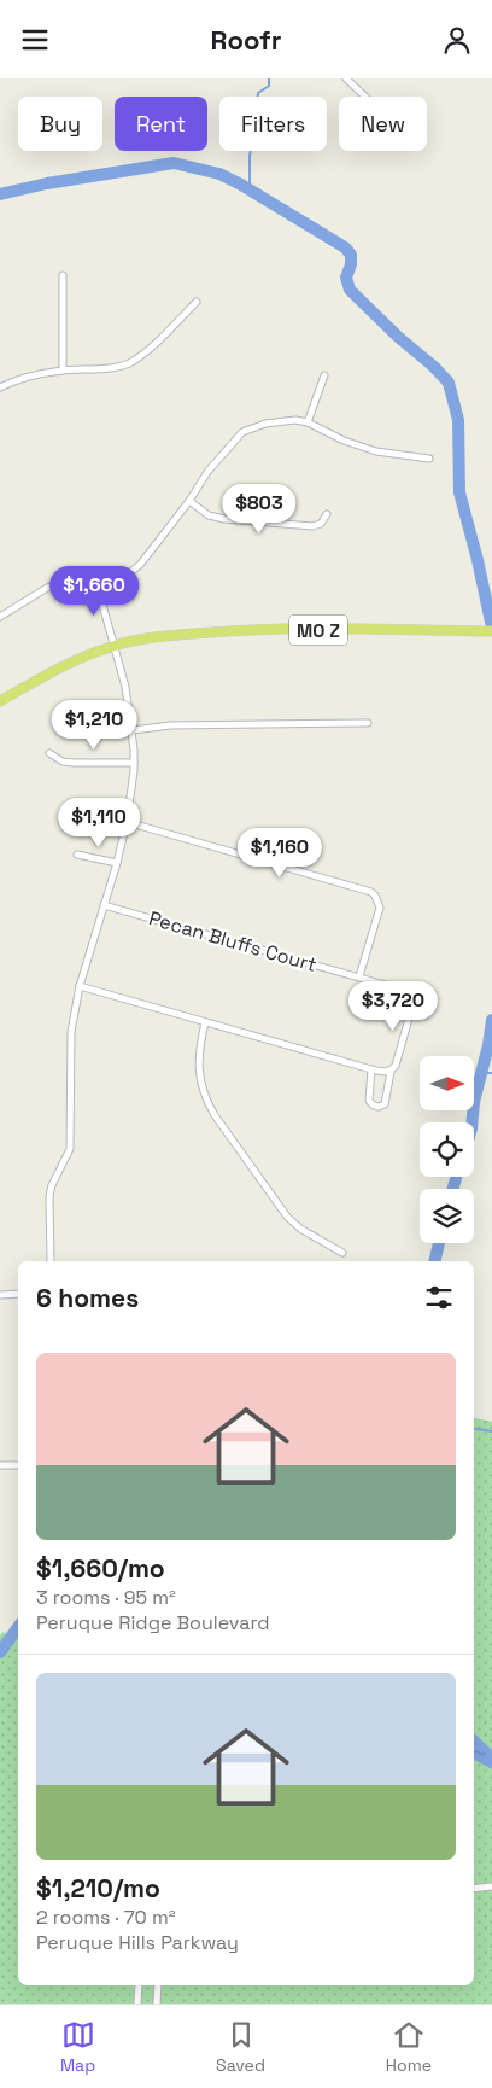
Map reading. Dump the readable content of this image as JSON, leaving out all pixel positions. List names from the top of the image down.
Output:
{
  "streets": {
    "main road": ["MO Z"],
    "street": ["Pecan Bluffs Court"]
  },
  "north": "right",
  "page": {
    "header": "Roofr",
    "chip": [
      "Buy",
      "Rent",
      "Filters",
      "New"
    ],
    "price": [
      "$803",
      "$1,660",
      "$1,210",
      "$1,110",
      "$1,160",
      "$3,720"
    ],
    "heading": "6 homes",
    "list": [
      {
        "name": "$1,660/mo",
        "note": "3 rooms · 95 m² · Peruque Ridge Boulevard"
      },
      {
        "name": "$1,210/mo",
        "note": "2 rooms · 70 m² · Peruque Hills Parkway"
      }
    ],
    "tabs": ["Map", "Saved", "Home"]
  }
}
